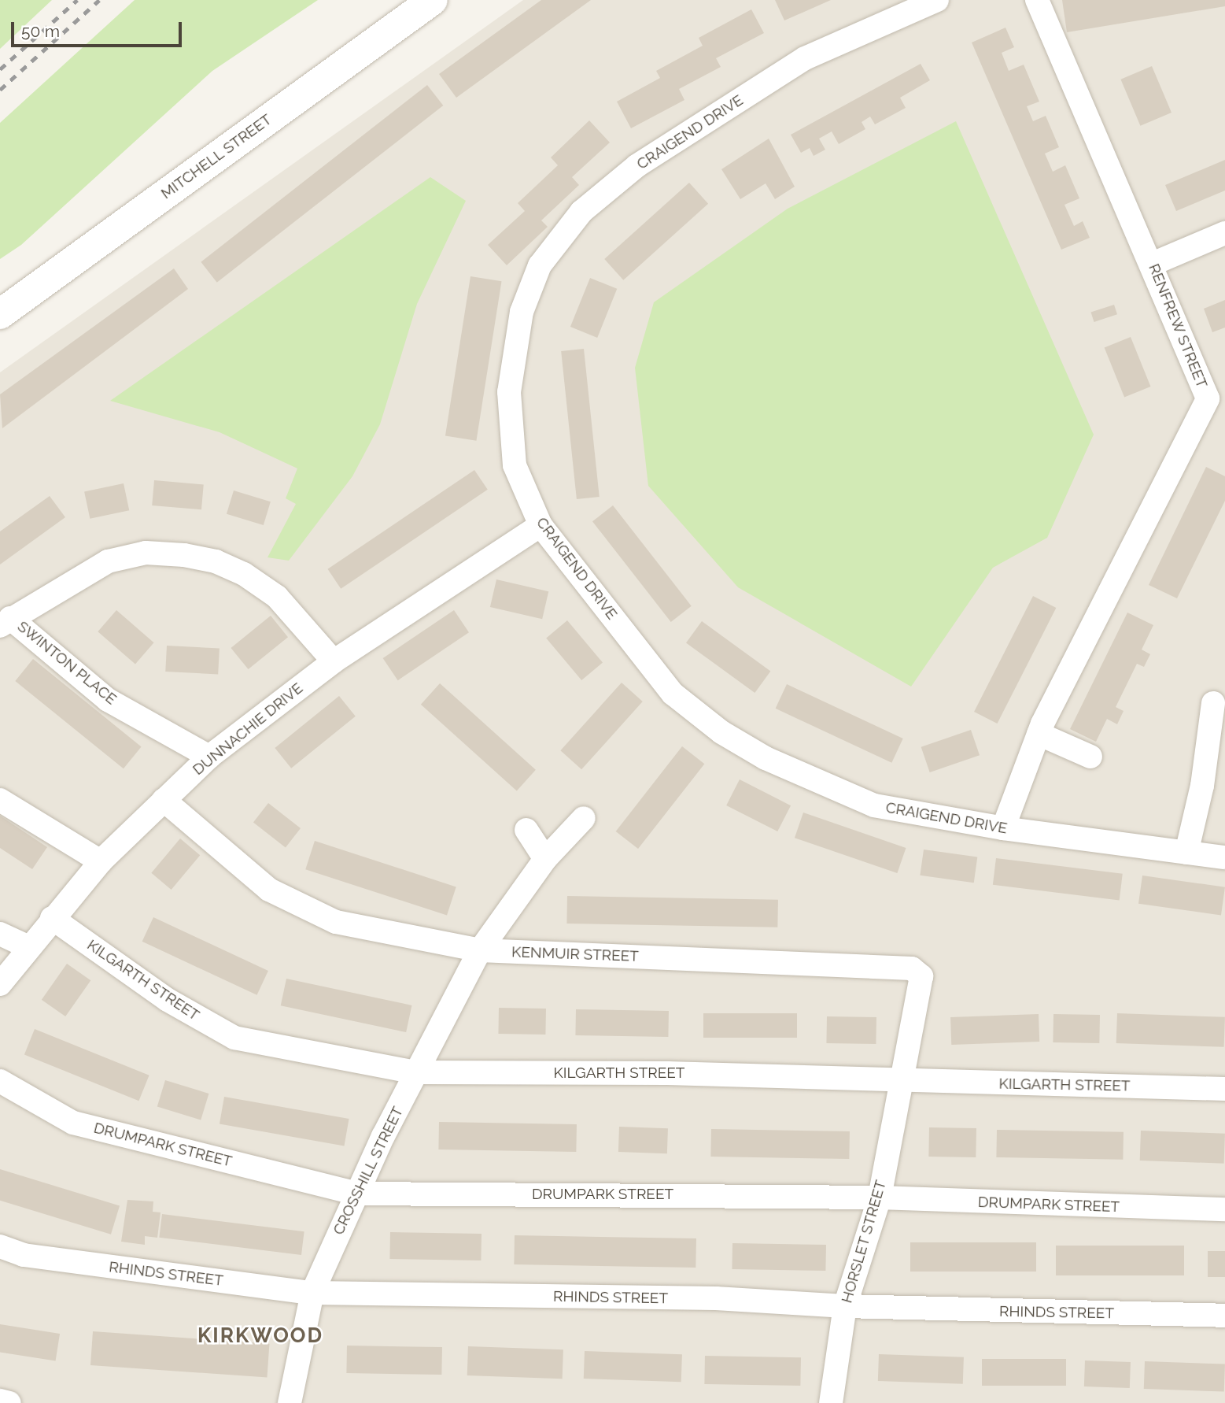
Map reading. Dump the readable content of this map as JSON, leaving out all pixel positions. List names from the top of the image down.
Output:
{
  "streets": {
    "street": [
      "CRAIGEND DRIVE",
      "MITCHELL STREET",
      "RENFREW STREET",
      "SWINTON PLACE",
      "DUNNACHIE DRIVE",
      "KENMUIR STREET",
      "KILGARTH STREET",
      "DRUMPARK STREET",
      "CROSSHILL STREET",
      "HORSLET STREET",
      "RHINDS STREET"
    ]
  },
  "crossings": [
    ["CRAIGEND DRIVE", "RENFREW STREET"],
    ["CRAIGEND DRIVE", "DUNNACHIE DRIVE"],
    ["SWINTON PLACE", "DUNNACHIE DRIVE"],
    ["DUNNACHIE DRIVE", "KENMUIR STREET"],
    ["DUNNACHIE DRIVE", "KILGARTH STREET"],
    ["KENMUIR STREET", "KILGARTH STREET"],
    ["KENMUIR STREET", "CROSSHILL STREET"],
    ["KENMUIR STREET", "HORSLET STREET"],
    ["KILGARTH STREET", "CROSSHILL STREET"],
    ["KILGARTH STREET", "HORSLET STREET"],
    ["DRUMPARK STREET", "CROSSHILL STREET"],
    ["DRUMPARK STREET", "HORSLET STREET"],
    ["CROSSHILL STREET", "RHINDS STREET"],
    ["HORSLET STREET", "RHINDS STREET"]
  ],
  "districts": ["KIRKWOOD"],
  "scale_bar": "50 m"
}
